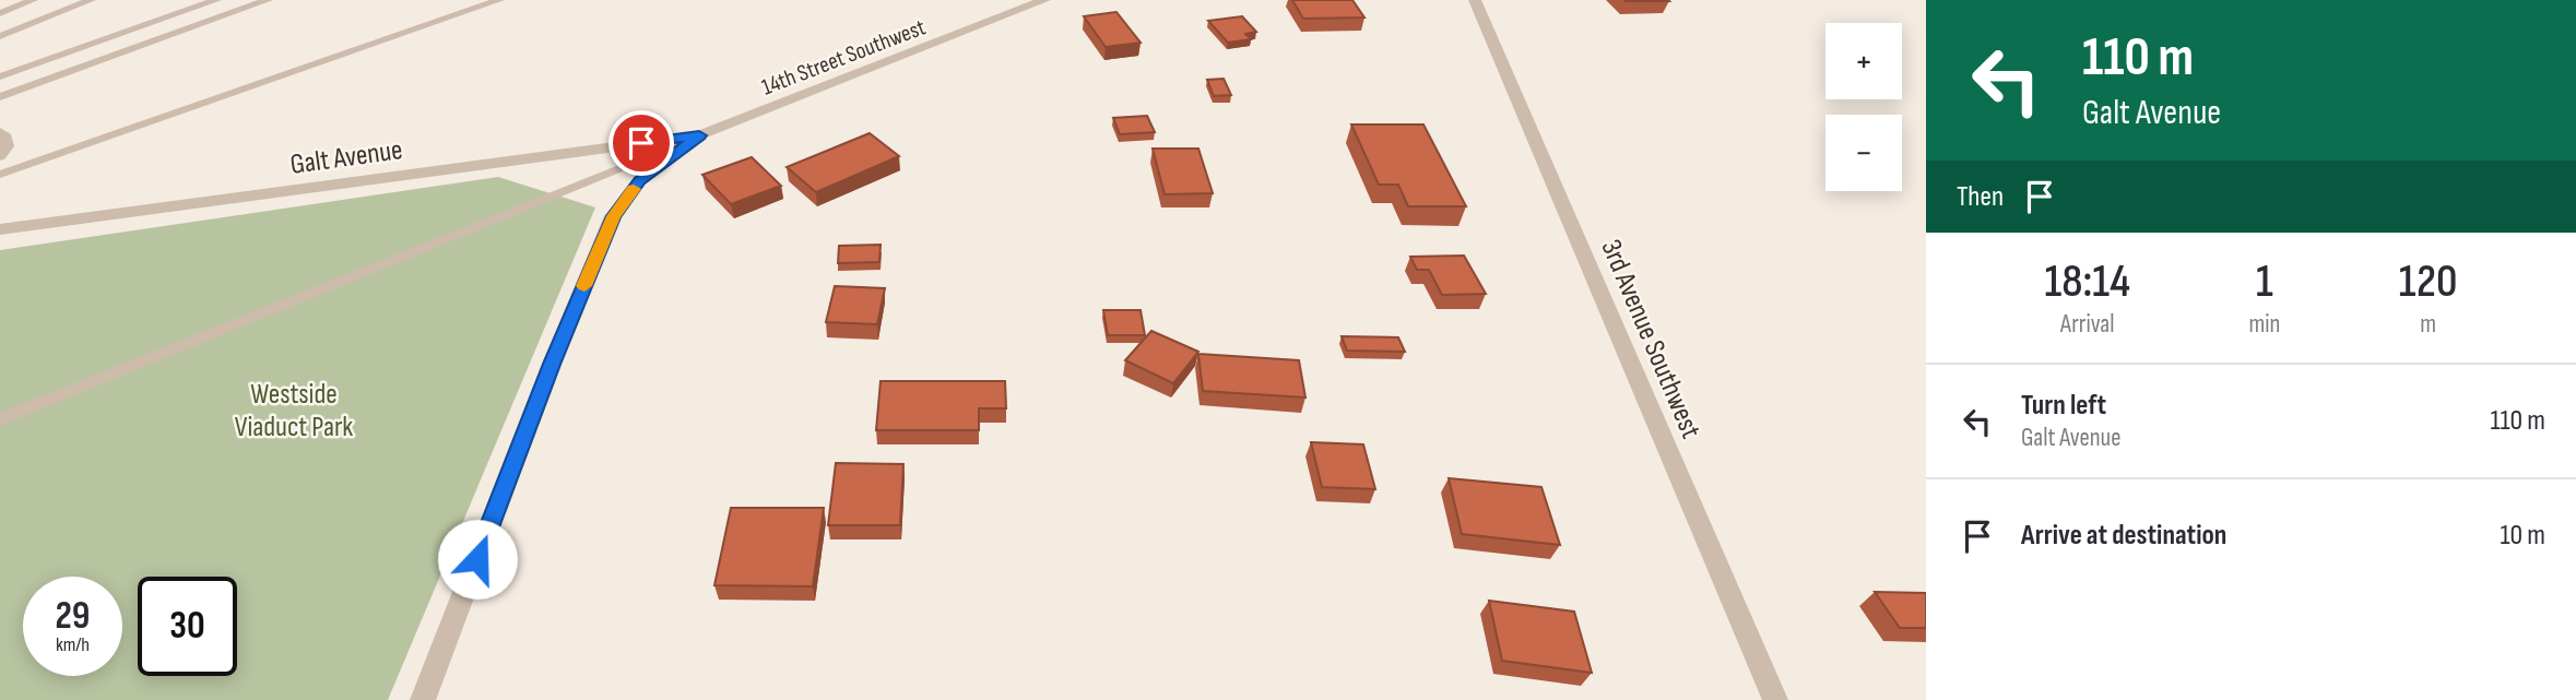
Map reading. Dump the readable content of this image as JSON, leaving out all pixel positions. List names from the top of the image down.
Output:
{
  "streets": {
    "street": ["14th Street Southwest", "Galt Avenue", "3rd Avenue Southwest"]
  },
  "crossings": [
    ["14th Street Southwest", "Galt Avenue"]
  ],
  "parks": ["Westside Viaduct Park"],
  "page": {
    "turn": ["110 m", "Galt Avenue"],
    "map_buttons": ["+", "−"],
    "then": "Then",
    "eta": [
      "18:14",
      "Arrival",
      "1",
      "min",
      "120",
      "m"
    ],
    "list": [
      {
        "name": "Turn left",
        "note": "Galt Avenue",
        "value": "110 m"
      },
      {
        "name": "Arrive at destination",
        "value": "10 m"
      }
    ],
    "speed": "29 km/h",
    "limit": "30"
  }
}
